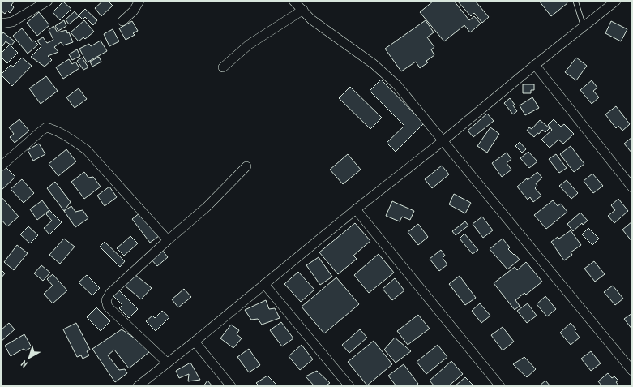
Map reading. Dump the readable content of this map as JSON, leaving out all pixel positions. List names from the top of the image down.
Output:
{
  "north": "bottom left"
}
